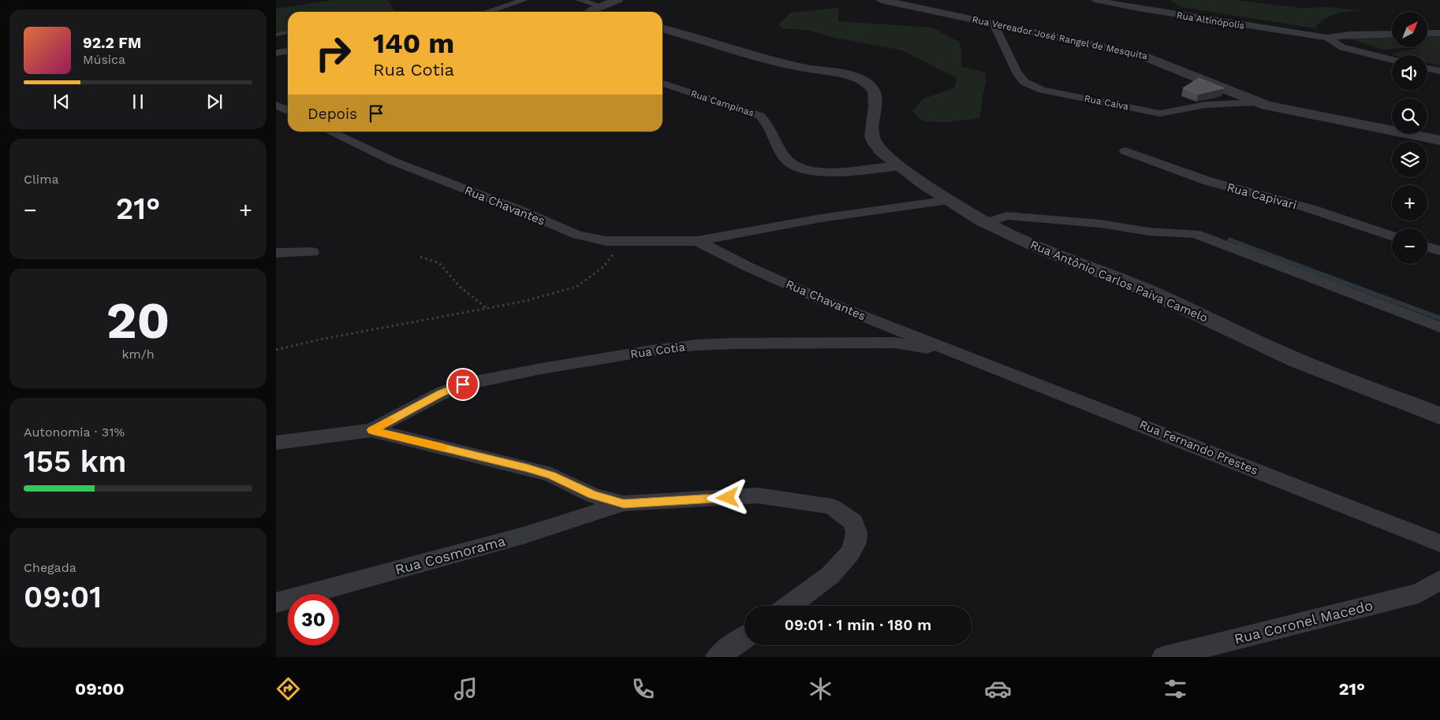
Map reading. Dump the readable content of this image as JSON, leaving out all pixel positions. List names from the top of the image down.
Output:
{
  "streets": {
    "street": [
      "Rua Altinópolis",
      "Rua Vereador José Rangel de Mesquita",
      "Rua Caiva",
      "Rua Campinas",
      "Rua Capivari",
      "Rua Chavantes",
      "Rua Antônio Carlos Paiva Camelo",
      "Rua Cotia",
      "Rua Fernando Prestes",
      "Rua Cosmorama",
      "Rua Coronel Macedo"
    ]
  },
  "crossings": [
    ["Rua Vereador José Rangel de Mesquita", "Rua Caiva"],
    ["Rua Campinas", "Rua Antônio Carlos Paiva Camelo"],
    ["Rua Chavantes", "Rua Antônio Carlos Paiva Camelo"],
    ["Rua Chavantes", "Rua Cotia"],
    ["Rua Chavantes", "Rua Fernando Prestes"],
    ["Rua Cotia", "Rua Fernando Prestes"]
  ],
  "north": "top right",
  "page": {
    "map_buttons": ["+", "−"],
    "turn": ["140 m", "Rua Cotia"],
    "song": ["92.2 FM", "Música"],
    "then": "Depois",
    "tile": [
      "Clima",
      ["20", "km/h"],
      ["Autonomia · 31%", "155 km"],
      ["Chegada", "09:01"]
    ],
    "heat": ["−", "21°", "+"],
    "limit": "30",
    "trip": "09:01 · 1 min · 180 m",
    "tabs": ["09:00", "21°"]
  }
}
